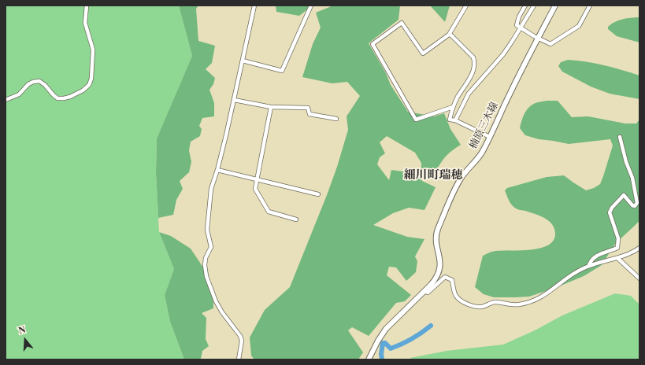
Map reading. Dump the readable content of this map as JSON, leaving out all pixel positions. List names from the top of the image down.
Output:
{
  "streets": {
    "main road": ["楠原三木線"]
  },
  "districts": ["細川町瑞穂"],
  "north": "top"
}
